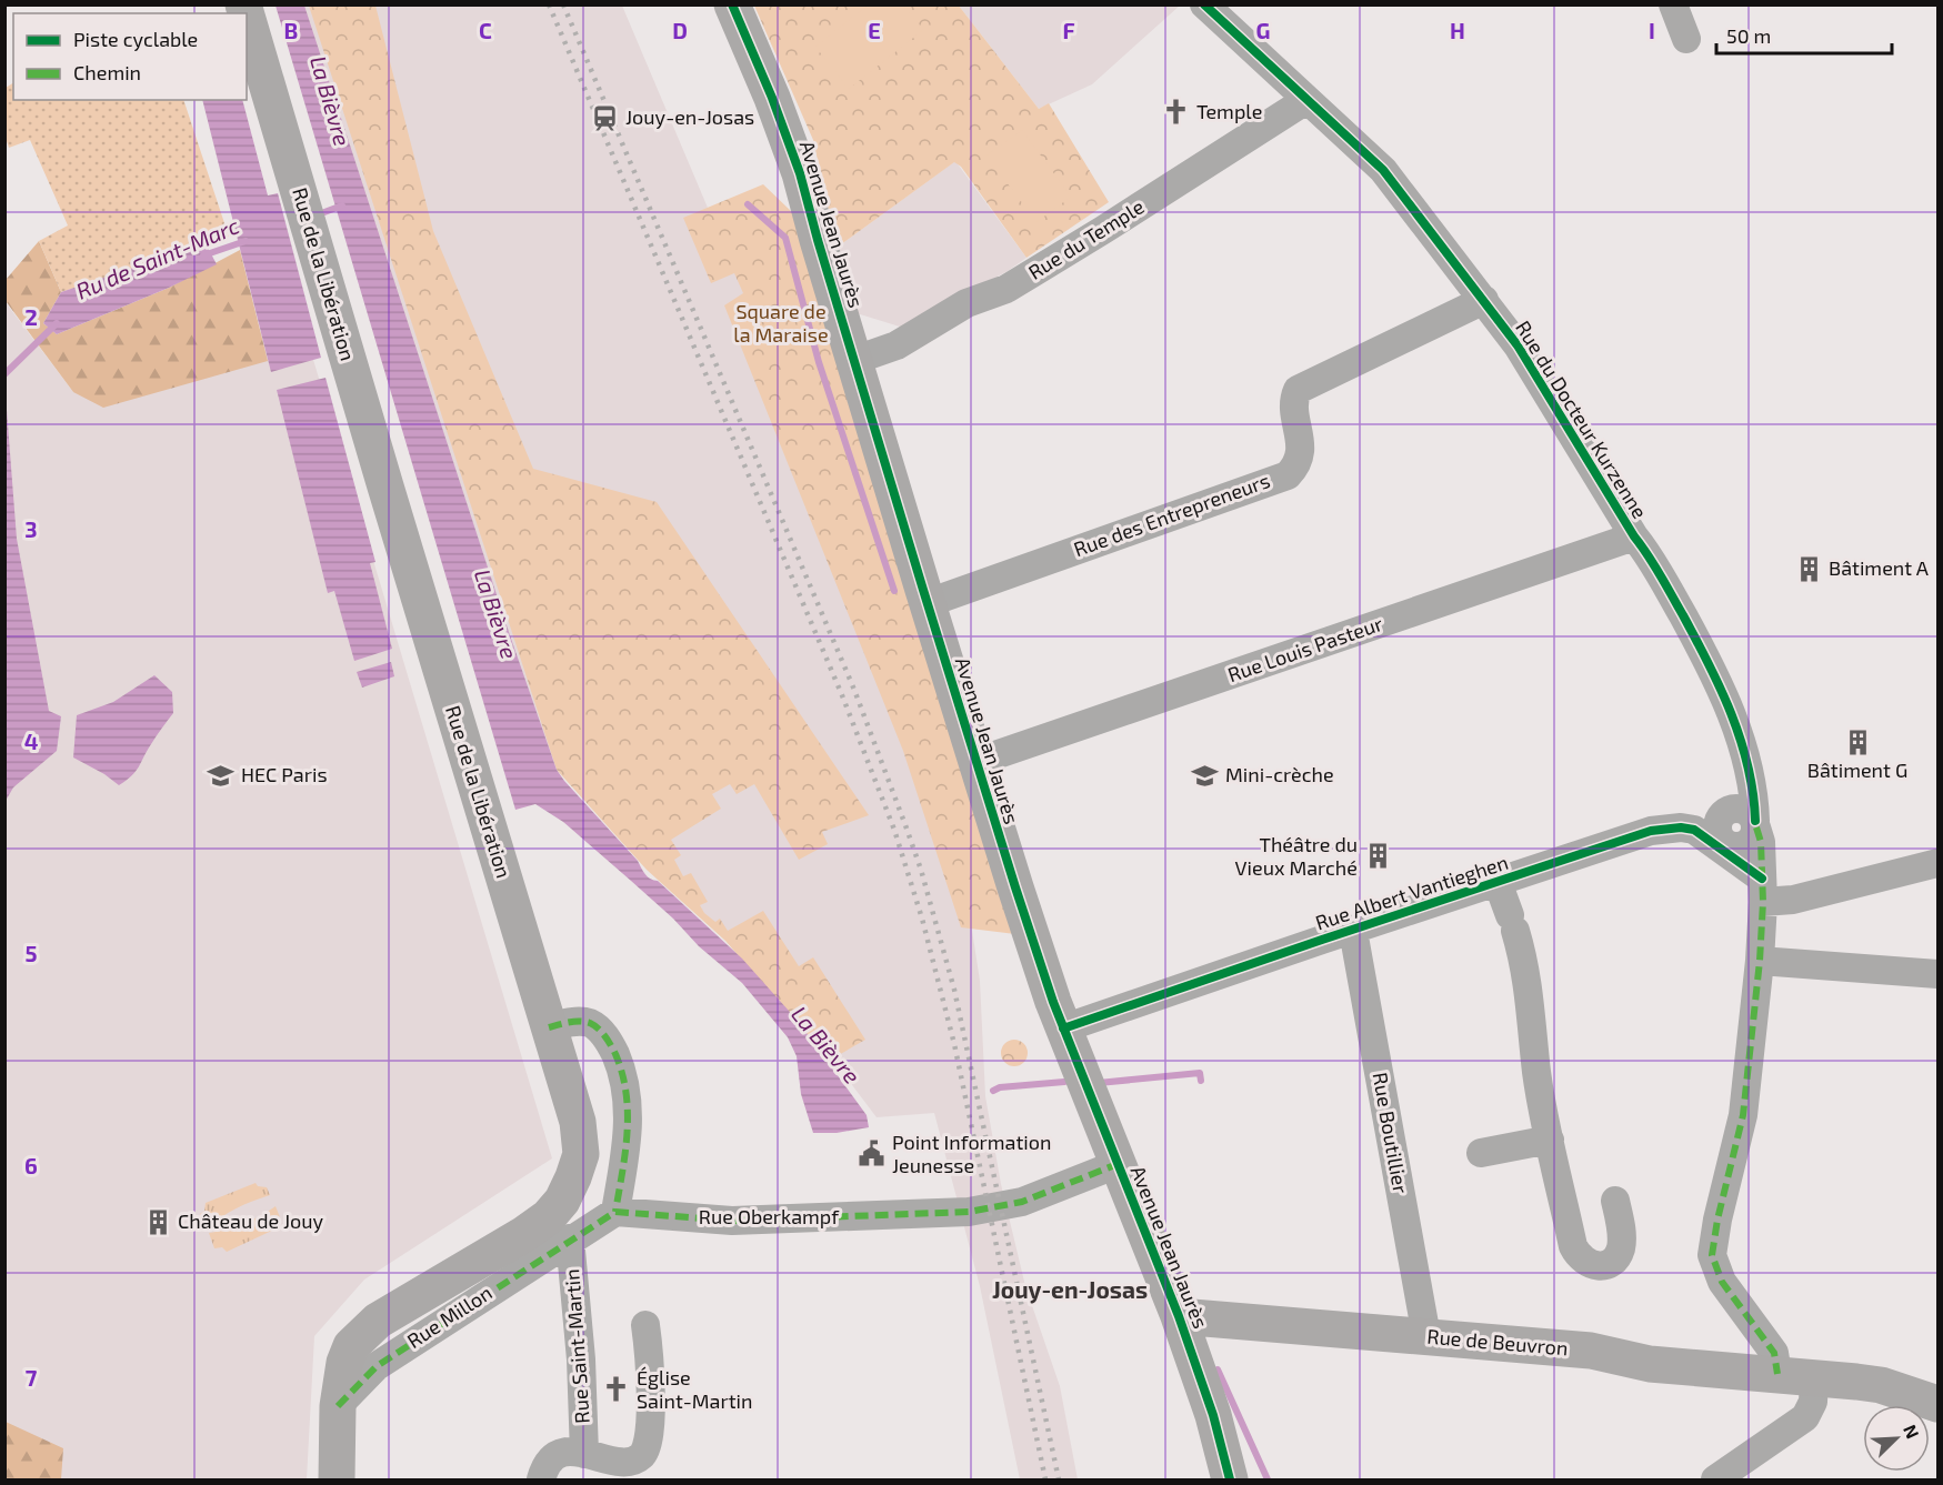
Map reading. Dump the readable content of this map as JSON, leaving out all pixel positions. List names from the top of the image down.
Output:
{
  "streets": {
    "main road": ["Avenue Jean Jaurès", "Rue de la Libération", "Rue de Beuvron"],
    "street": [
      "Rue du Temple",
      "Rue du Docteur Kurzenne",
      "Rue des Entrepreneurs",
      "Rue Louis Pasteur",
      "Rue Albert Vantieghen",
      "Rue Boutillier",
      "Rue Oberkampf",
      "Rue Millon",
      "Rue Saint-Martin"
    ]
  },
  "crossings": [
    ["Avenue Jean Jaurès", "Rue du Temple"],
    ["Avenue Jean Jaurès", "Rue des Entrepreneurs"],
    ["Avenue Jean Jaurès", "Rue Louis Pasteur"],
    ["Avenue Jean Jaurès", "Rue Albert Vantieghen"],
    ["Avenue Jean Jaurès", "Rue Oberkampf"],
    ["Avenue Jean Jaurès", "Rue de Beuvron"],
    ["Rue du Temple", "Rue du Docteur Kurzenne"],
    ["Rue de la Libération", "Rue Millon"],
    ["Rue du Docteur Kurzenne", "Rue des Entrepreneurs"],
    ["Rue du Docteur Kurzenne", "Rue Louis Pasteur"],
    ["Rue du Docteur Kurzenne", "Rue Albert Vantieghen"],
    ["Rue du Docteur Kurzenne", "Rue de Beuvron"],
    ["Rue Albert Vantieghen", "Rue Boutillier"],
    ["Rue Boutillier", "Rue de Beuvron"],
    ["Rue Oberkampf", "Rue Millon"],
    ["Rue Millon", "Rue Saint-Martin"]
  ],
  "districts": ["Jouy-en-Josas"],
  "water": ["La Bièvre", "Ru de Saint-Marc"],
  "parks": ["Square de la Maraise"],
  "places": {
    "church": ["Temple", "Église Saint-Martin"],
    "station": ["Jouy-en-Josas"],
    "building": [
      "Bâtiment A",
      "Bâtiment G",
      "Théâtre du Vieux Marché",
      "Château de Jouy"
    ],
    "school or university": ["HEC Paris", "Mini-crèche"],
    "public building": ["Point Information Jeunesse"]
  },
  "legend": ["Piste cyclable", "Chemin"],
  "scale_bar": "50 m",
  "north": "top right",
  "grid": {
    "columns": [
      "B",
      "C",
      "D",
      "E",
      "F",
      "G",
      "H",
      "I"
    ],
    "rows": [
      "2",
      "3",
      "4",
      "5",
      "6",
      "7"
    ]
  }
}
